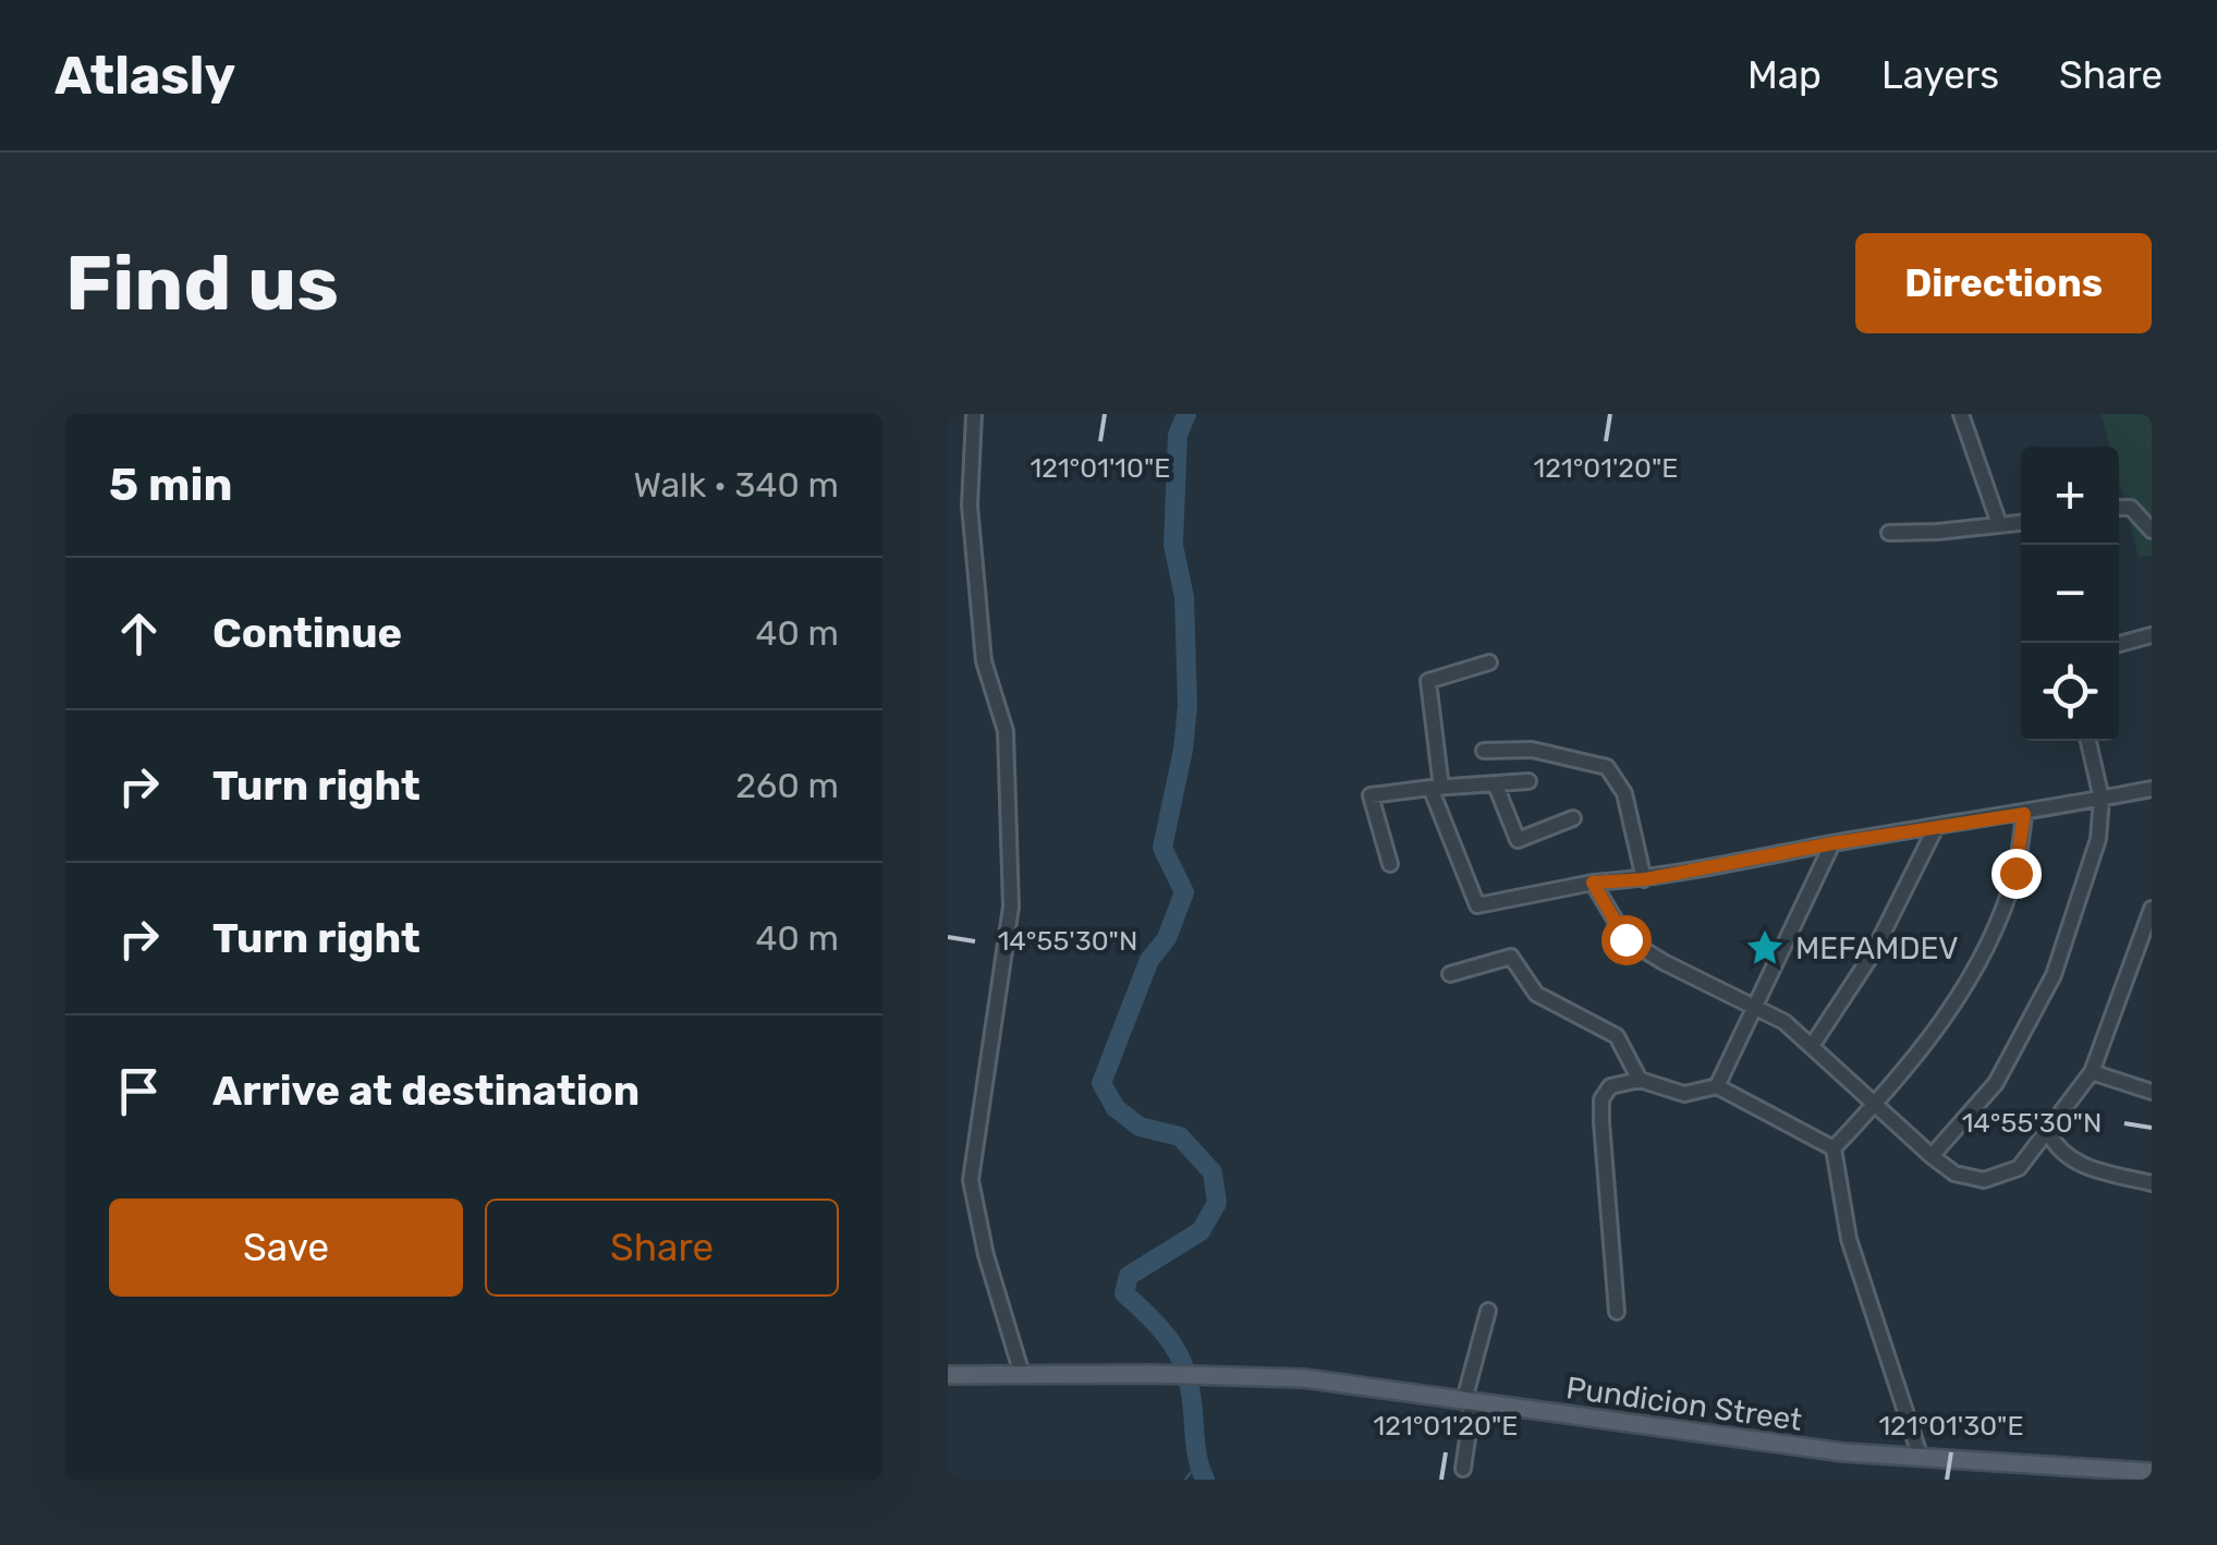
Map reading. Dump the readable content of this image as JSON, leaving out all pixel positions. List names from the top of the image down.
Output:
{
  "streets": {
    "main road": ["Pundicion Street"]
  },
  "places": {
    "place": ["MEFAMDEV"]
  },
  "page": {
    "header": "Atlasly",
    "nav": ["Map", "Layers", "Share"],
    "buttons": [
      "Directions",
      ["Save", "Share"]
    ],
    "title": "Find us",
    "heading": ["5 min", "Walk · 340 m"],
    "map_buttons": ["+", "−"],
    "list": [
      ["Continue", "40 m"],
      ["Turn right", "260 m"],
      ["Turn right", "40 m"],
      "Arrive at destination"
    ]
  },
  "coordinates": [
    "121°01'10\"E",
    "121°01'20\"E",
    "14°55'30\"N",
    "121°01'30\"E"
  ]
}
